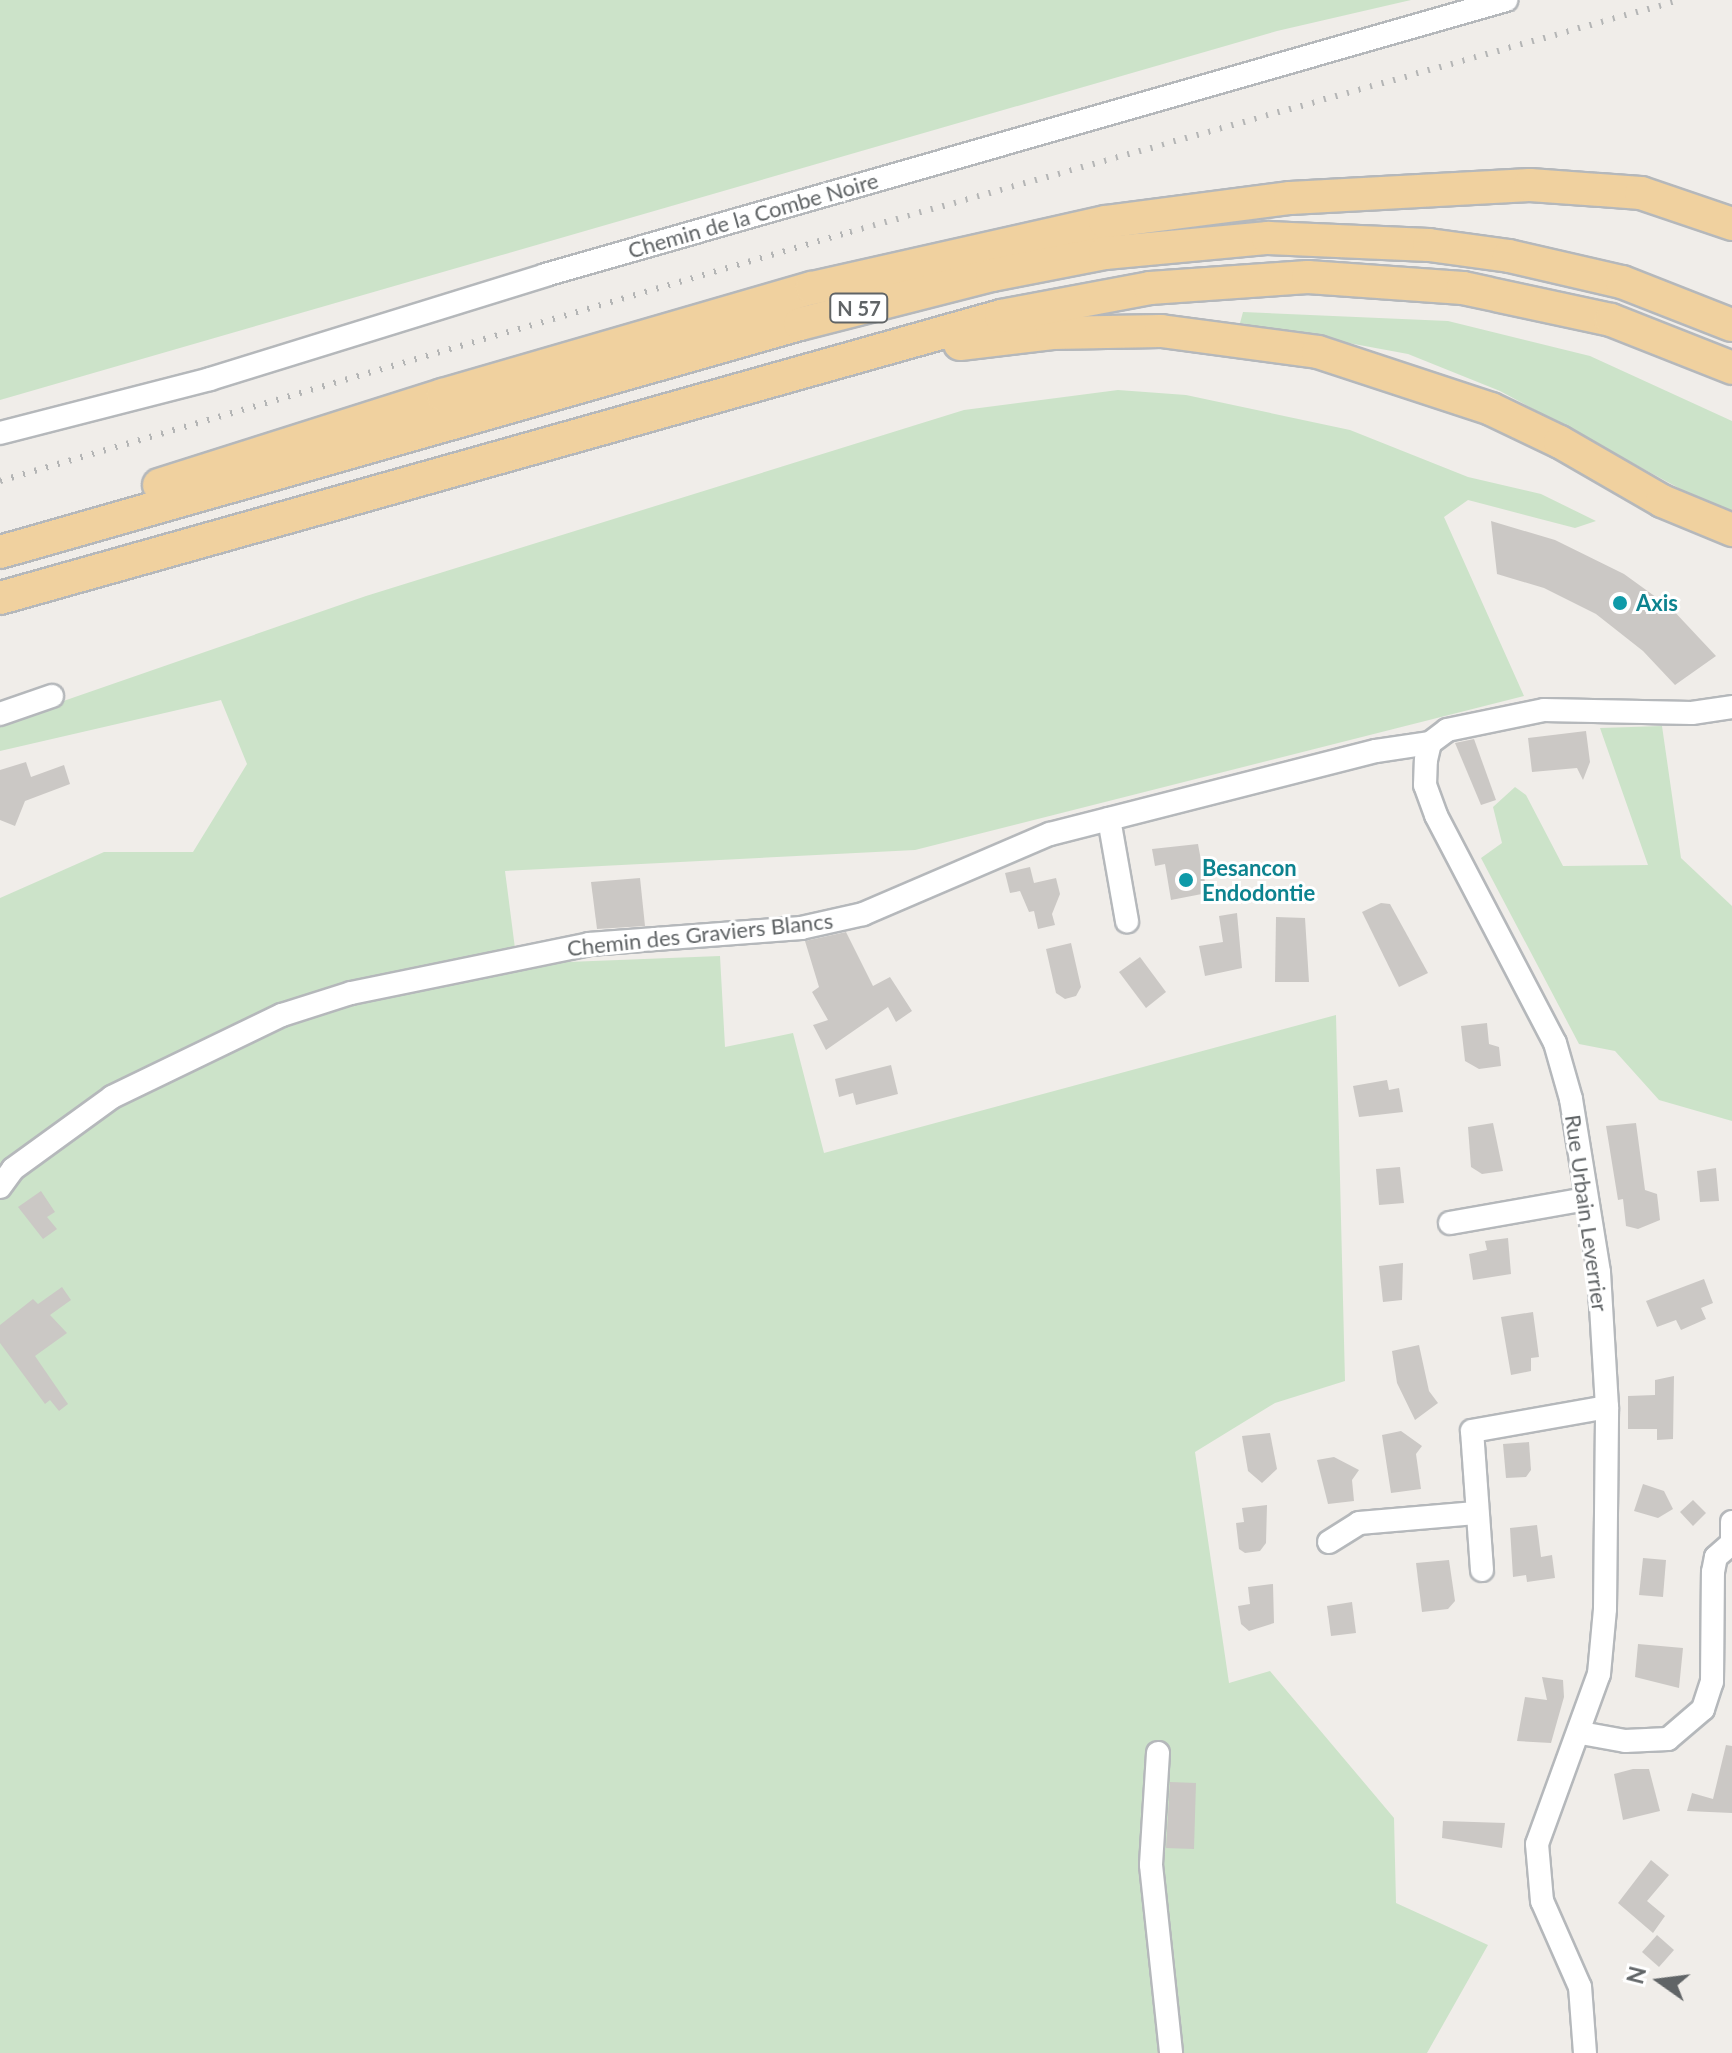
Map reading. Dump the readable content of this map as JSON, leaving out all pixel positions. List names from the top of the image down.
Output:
{
  "streets": {
    "highway": ["N 57"],
    "street": ["Chemin de la Combe Noire", "Chemin des Graviers Blancs", "Rue Urbain Leverrier"]
  },
  "crossings": [
    ["Chemin des Graviers Blancs", "Rue Urbain Leverrier"]
  ],
  "places": ["Axis", "Besancon Endodontie"],
  "north": "left"
}
